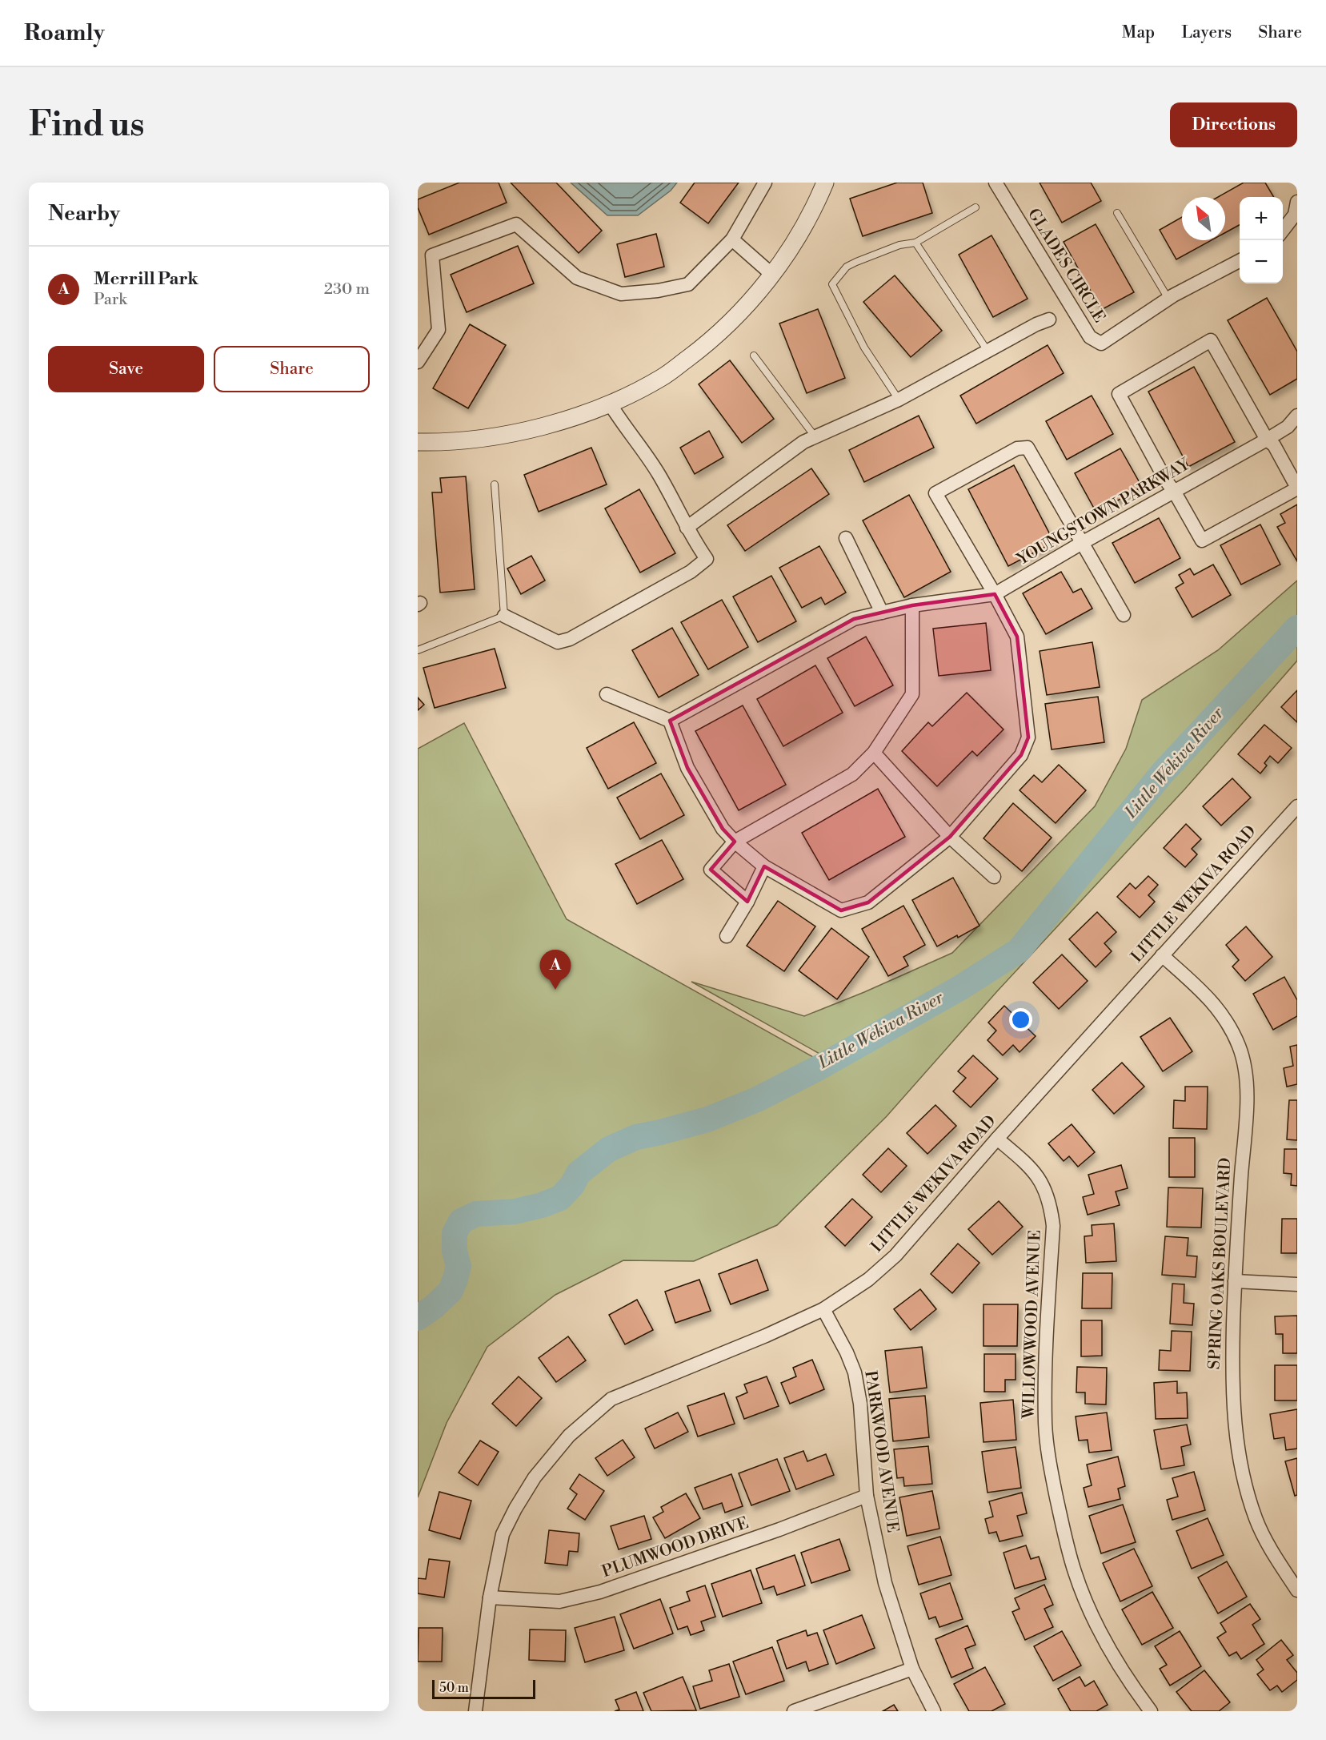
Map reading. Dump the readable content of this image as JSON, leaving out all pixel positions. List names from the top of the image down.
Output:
{
  "streets": {
    "street": [
      "GLADES CIRCLE",
      "YOUNGSTOWN PARKWAY",
      "LITTLE WEKIVA ROAD",
      "SPRING OAKS BOULEVARD",
      "WILLOWWOOD AVENUE",
      "PARKWOOD AVENUE",
      "PLUMWOOD DRIVE"
    ]
  },
  "crossings": [
    ["LITTLE WEKIVA ROAD", "SPRING OAKS BOULEVARD"],
    ["LITTLE WEKIVA ROAD", "WILLOWWOOD AVENUE"],
    ["LITTLE WEKIVA ROAD", "PARKWOOD AVENUE"],
    ["LITTLE WEKIVA ROAD", "PLUMWOOD DRIVE"],
    ["PARKWOOD AVENUE", "PLUMWOOD DRIVE"]
  ],
  "water": ["Little Wekiva River"],
  "scale_bar": "50 m",
  "north": "top left",
  "page": {
    "header": "Roamly",
    "nav": ["Map", "Layers", "Share"],
    "buttons": [
      "Directions",
      ["Save", "Share"]
    ],
    "title": "Find us",
    "heading": "Nearby",
    "map_buttons": ["+", "−"],
    "list": [
      {
        "mark": "A",
        "name": "Merrill Park",
        "note": "Park",
        "value": "230 m"
      }
    ],
    "pins": "A",
    "scale": "50 m"
  }
}
